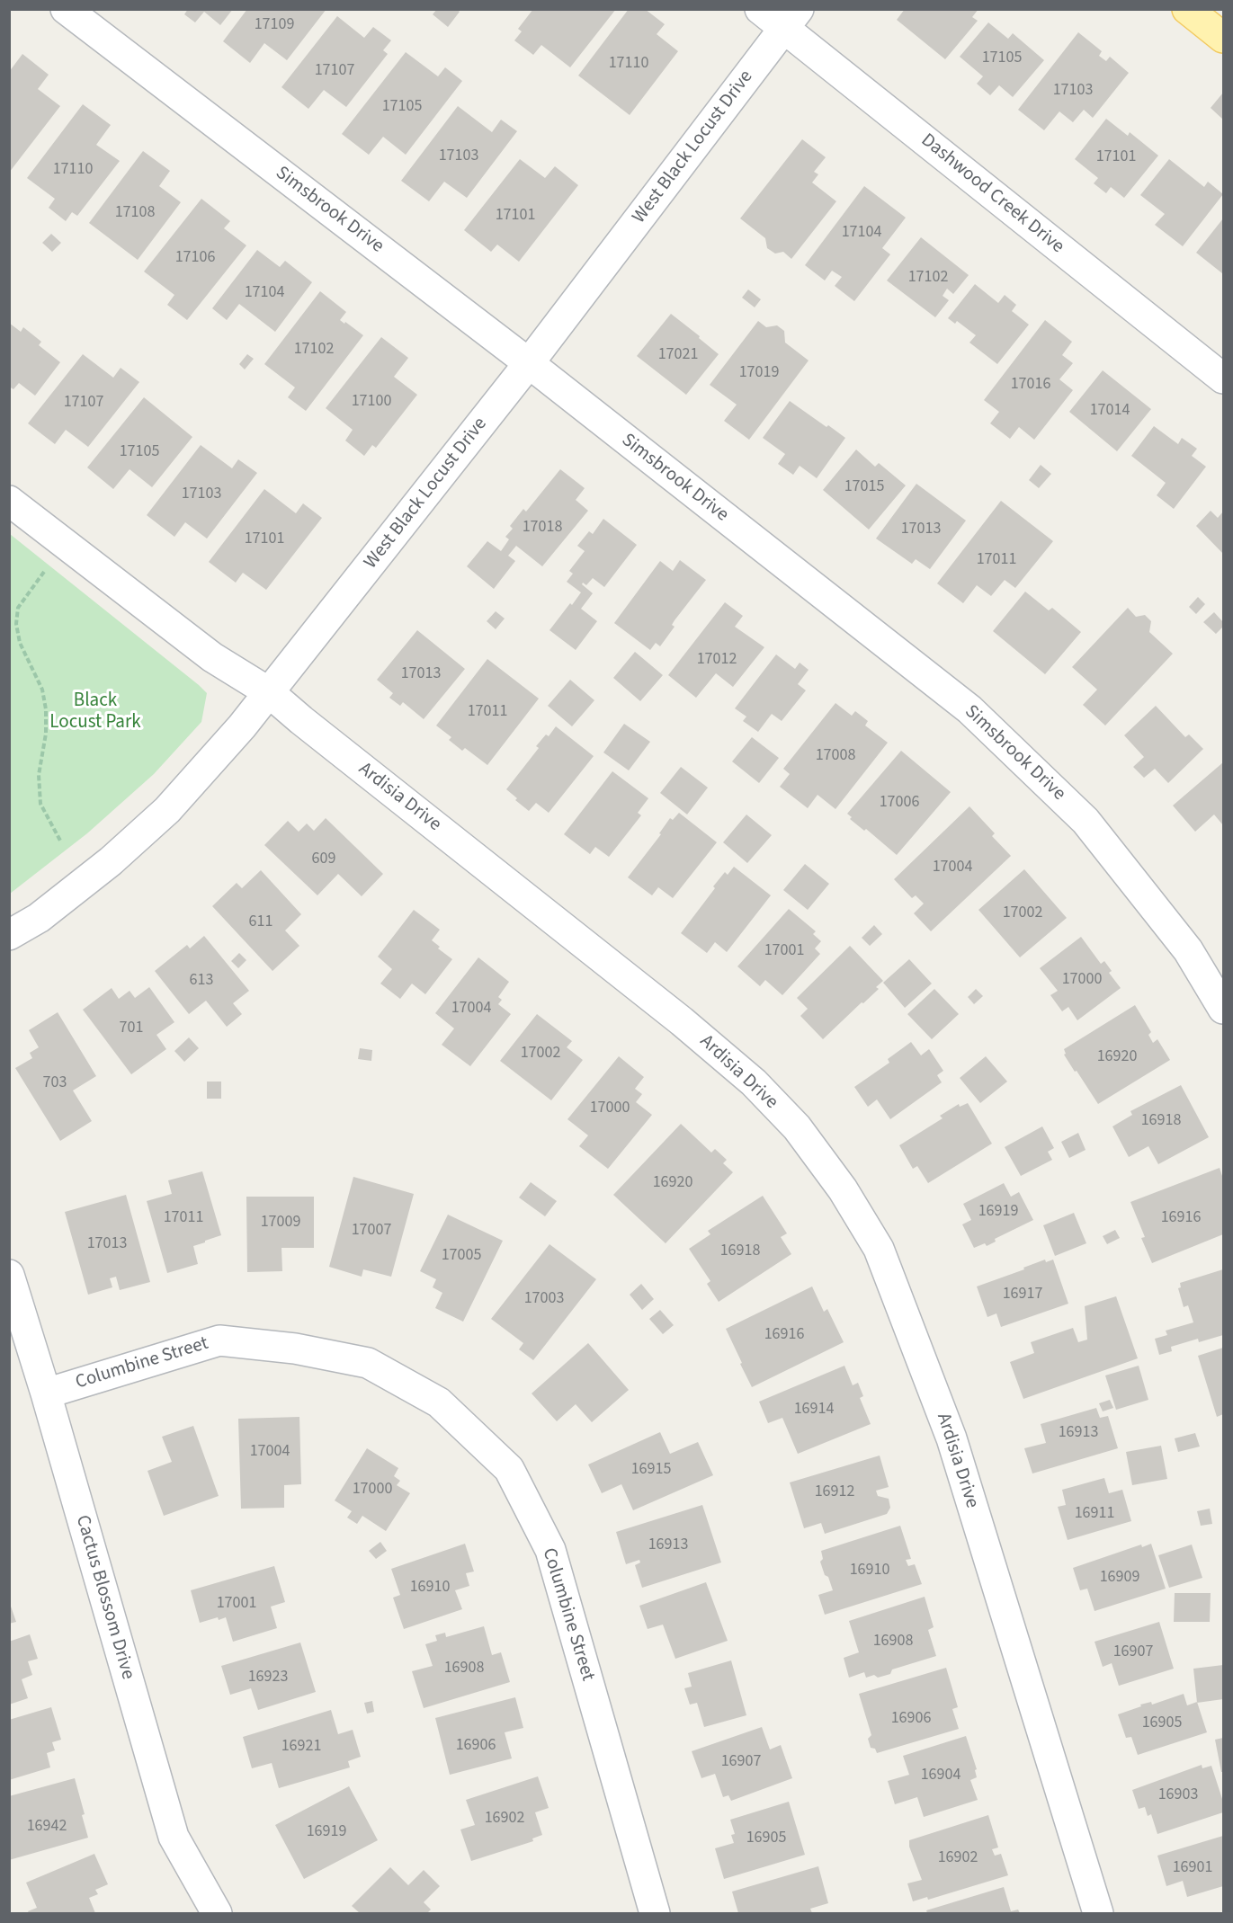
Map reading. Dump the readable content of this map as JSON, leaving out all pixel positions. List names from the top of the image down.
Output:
{
  "streets": {
    "street": [
      "West Black Locust Drive",
      "Dashwood Creek Drive",
      "Simsbrook Drive",
      "Ardisia Drive",
      "Columbine Street",
      "Cactus Blossom Drive"
    ]
  },
  "crossings": [
    ["West Black Locust Drive", "Dashwood Creek Drive"],
    ["West Black Locust Drive", "Simsbrook Drive"],
    ["West Black Locust Drive", "Ardisia Drive"],
    ["Columbine Street", "Cactus Blossom Drive"]
  ],
  "parks": ["Black Locust Park"],
  "house_numbers": [
    "17109",
    "17105",
    "17110",
    "17107",
    "17103",
    "17105",
    "17103",
    "17101",
    "17110",
    "17108",
    "17101",
    "17104",
    "17106",
    "17102",
    "17104",
    "17102",
    "17021",
    "17019",
    "17016",
    "17100",
    "17107",
    "17014",
    "17105",
    "17015",
    "17103",
    "17018",
    "17013",
    "17101",
    "17011",
    "17012",
    "17013",
    "17011",
    "17008",
    "17006",
    "609",
    "17004",
    "17002",
    "611",
    "17001",
    "17000",
    "613",
    "17004",
    "701",
    "17002",
    "16920",
    "703",
    "17000",
    "16918",
    "16920",
    "16919",
    "17011",
    "16916",
    "17009",
    "17007",
    "17013",
    "16918",
    "17005",
    "16917",
    "17003",
    "16916",
    "16914",
    "16913",
    "17004",
    "16915",
    "17000",
    "16912",
    "16911",
    "16913",
    "16910",
    "16909",
    "16910",
    "17001",
    "16908",
    "16907",
    "16908",
    "16923",
    "16906",
    "16905",
    "16906",
    "16921",
    "16907",
    "16904",
    "16903",
    "16902",
    "16942",
    "16919",
    "16905",
    "16902",
    "16901"
  ]
}
